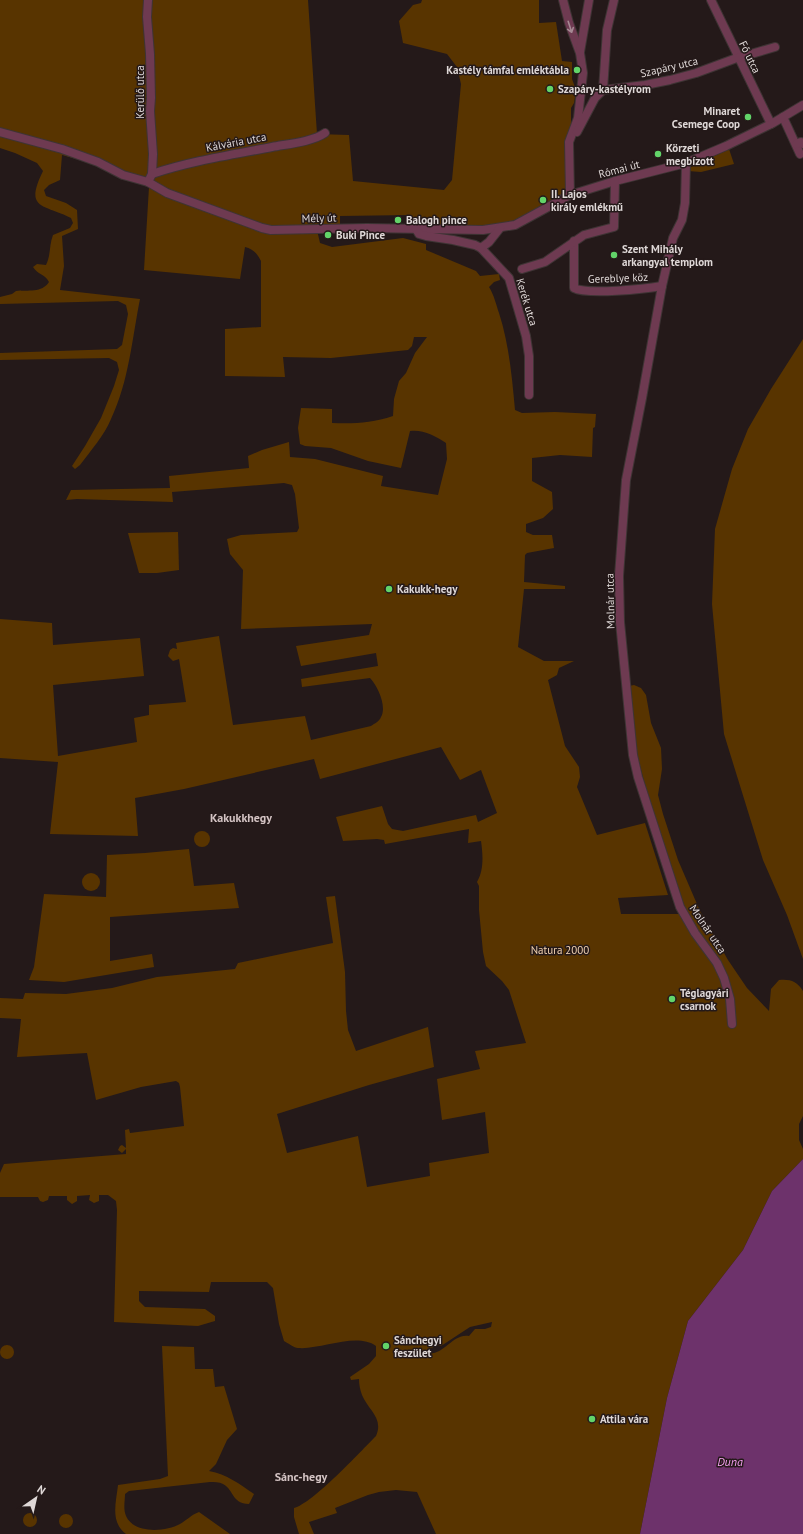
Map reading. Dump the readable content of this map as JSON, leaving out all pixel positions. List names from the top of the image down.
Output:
{
  "streets": {
    "street": [
      "Fő utca",
      "Szapáry utca",
      "Kerülő utca",
      "Kálvária utca",
      "Római út",
      "Mély út",
      "Gereblye köz",
      "Kerék utca",
      "Molnár utca"
    ]
  },
  "crossings": [
    ["Fő utca", "Szapáry utca"],
    ["Fő utca", "Római út"],
    ["Kerülő utca", "Kálvária utca"],
    ["Kerülő utca", "Mély út"],
    ["Kálvária utca", "Mély út"],
    ["Római út", "Mély út"],
    ["Római út", "Molnár utca"],
    ["Mély út", "Kerék utca"],
    ["Gereblye köz", "Molnár utca"]
  ],
  "districts": ["Kakukkhegy", "Sánc-hegy"],
  "water": ["Duna"],
  "parks": ["Natura 2000"],
  "places": [
    "Kastély támfal emléktábla",
    "Szapáry-kastélyrom",
    "Minaret Csemege Coop",
    "Körzeti megbízott",
    "II. Lajos király emlékmű",
    "Balogh pince",
    "Buki Pince",
    "Szent Mihály arkangyal templom",
    "Kakukk-hegy",
    "Téglagyári csarnok",
    "Sánchegyi feszület",
    "Attila vára"
  ],
  "north": "top right"
}
